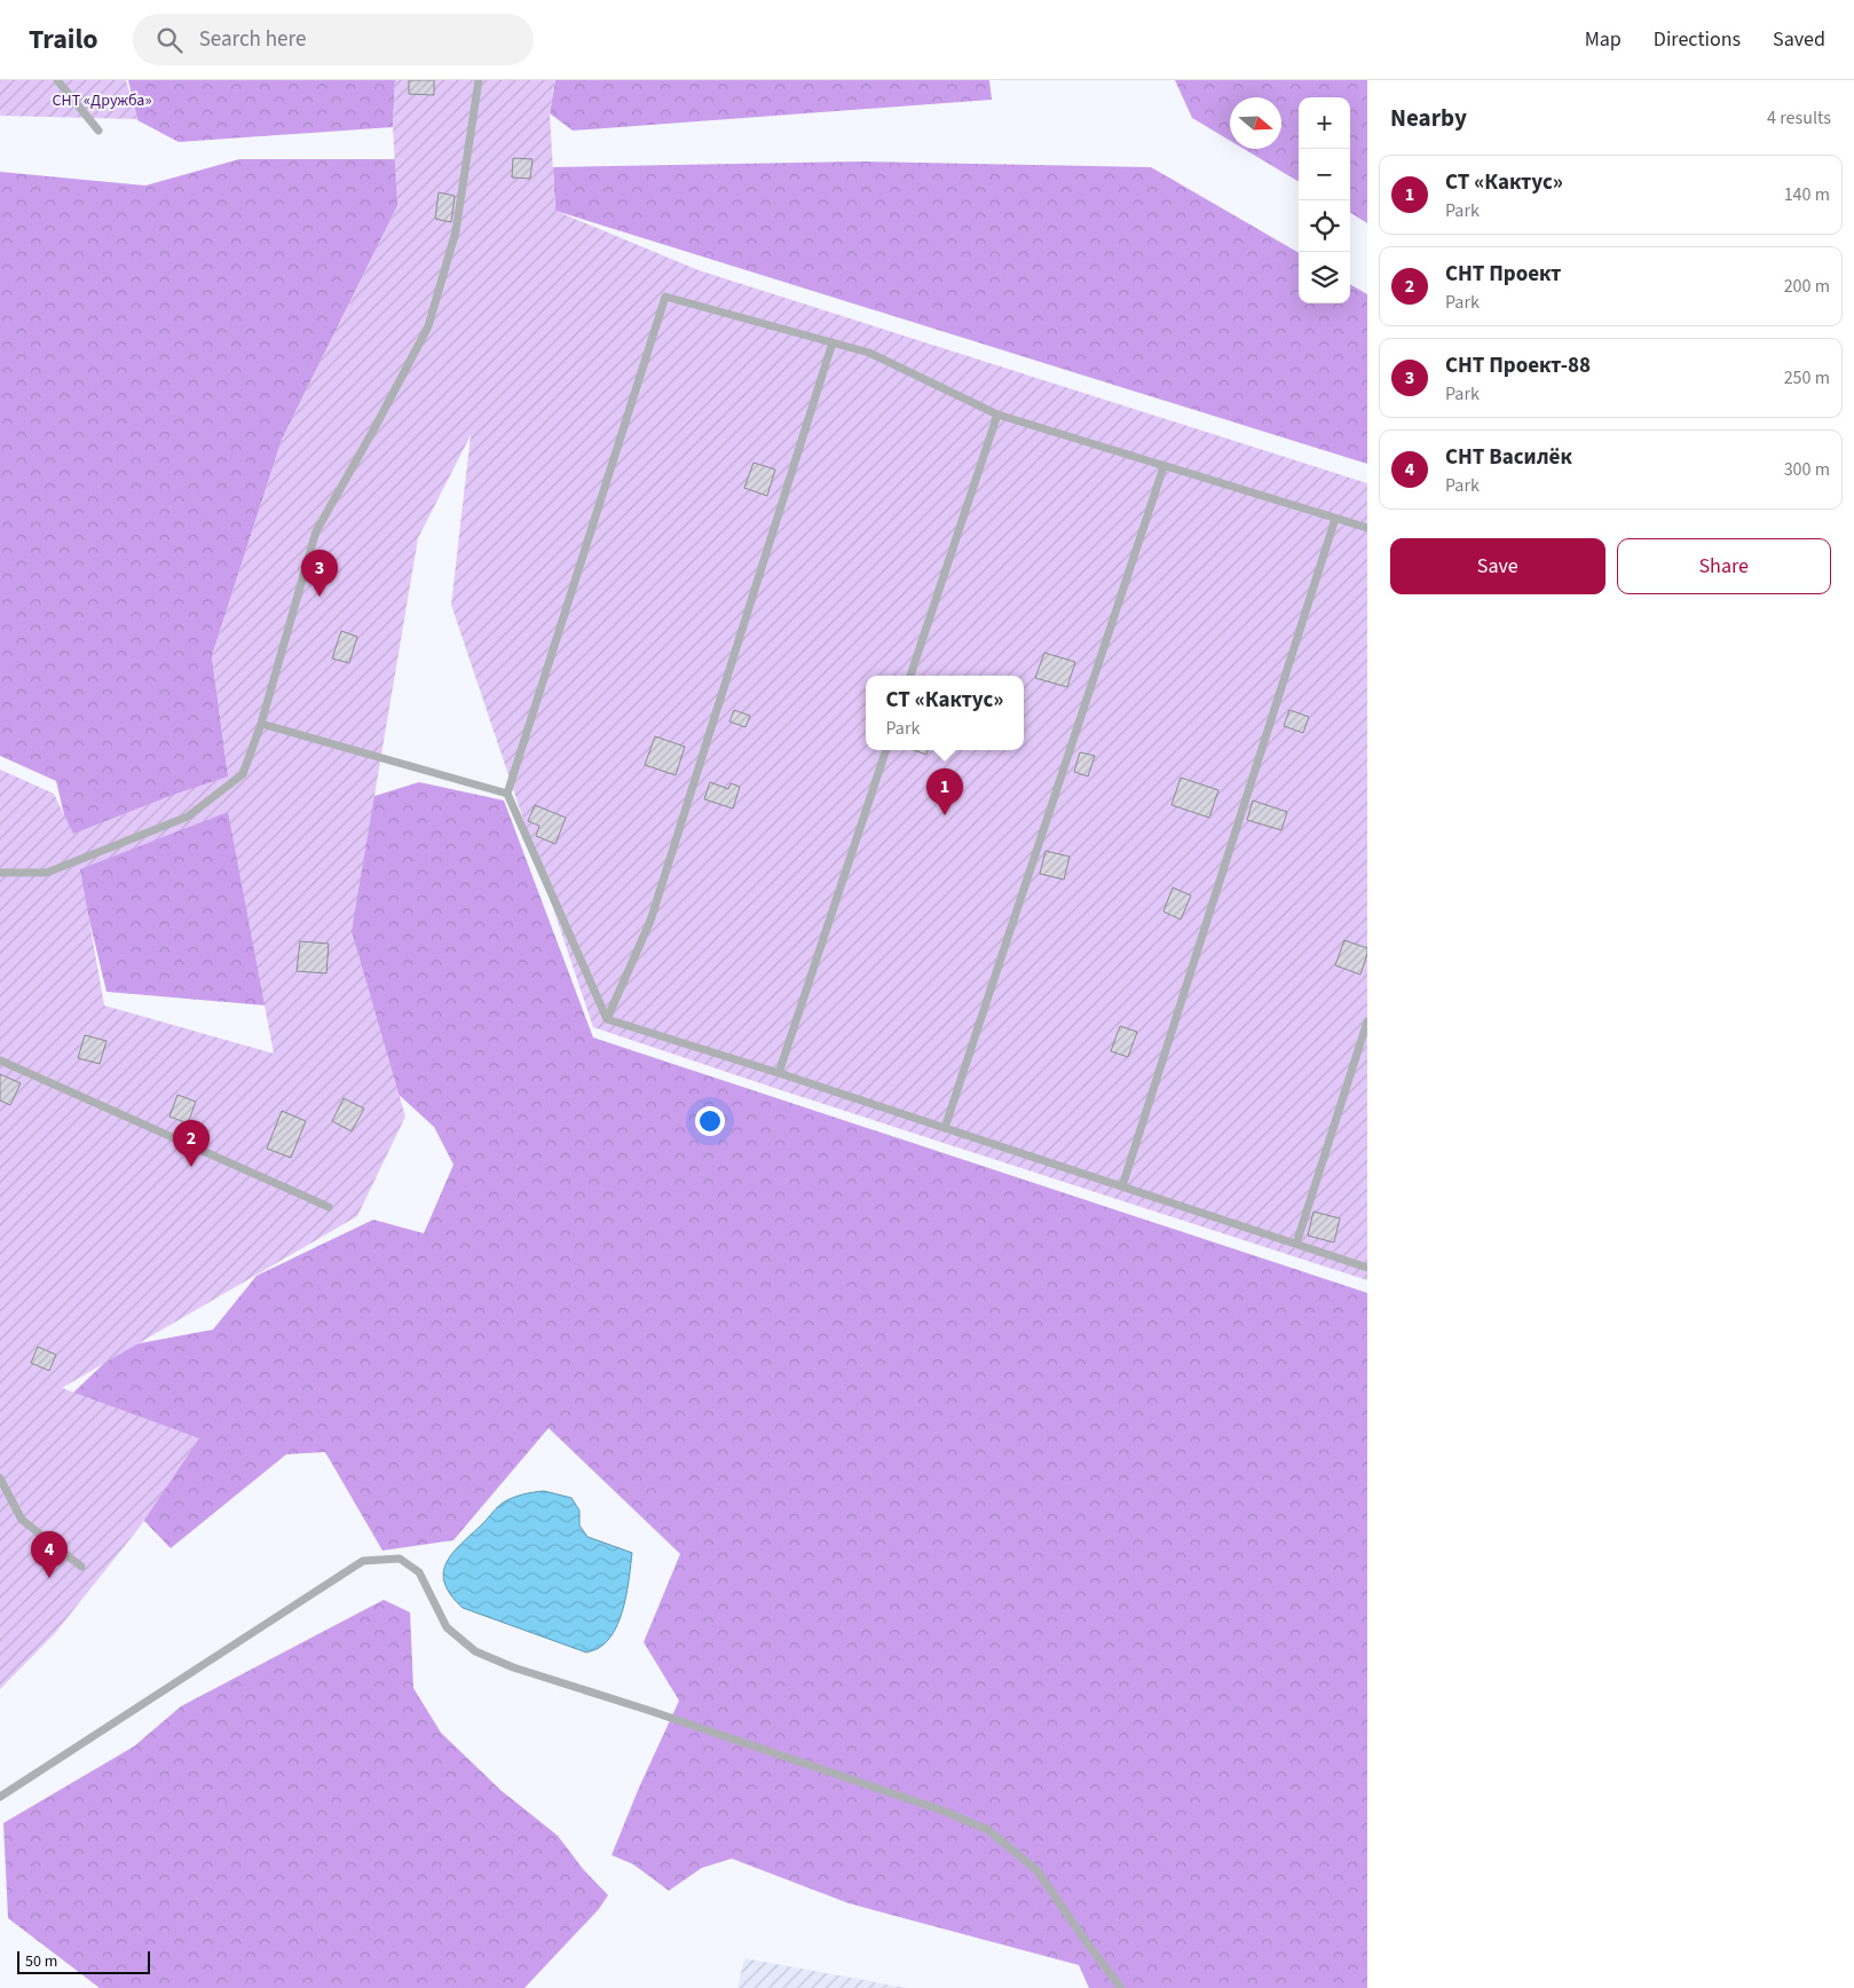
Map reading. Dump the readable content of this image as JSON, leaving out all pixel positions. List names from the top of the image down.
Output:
{
  "parks": ["СНТ «Дружба»"],
  "scale_bar": "50 m",
  "north": "right",
  "page": {
    "header": "Trailo",
    "search": "Search here",
    "nav": ["Map", "Directions", "Saved"],
    "heading": ["Nearby", "4 results"],
    "map_buttons": ["+", "−"],
    "list": [
      {
        "mark": "1",
        "name": "СТ «Кактус»",
        "note": "Park",
        "value": "140 m"
      },
      {
        "mark": "2",
        "name": "СНТ Проект",
        "note": "Park",
        "value": "200 m"
      },
      {
        "mark": "3",
        "name": "СНТ Проект-88",
        "note": "Park",
        "value": "250 m"
      },
      {
        "mark": "4",
        "name": "СНТ Василёк",
        "note": "Park",
        "value": "300 m"
      }
    ],
    "buttons": ["Save", "Share"],
    "pins": [
      "3",
      "1",
      "2",
      "4"
    ],
    "popup": ["СТ «Кактус»", "Park"],
    "scale": "50 m"
  }
}
